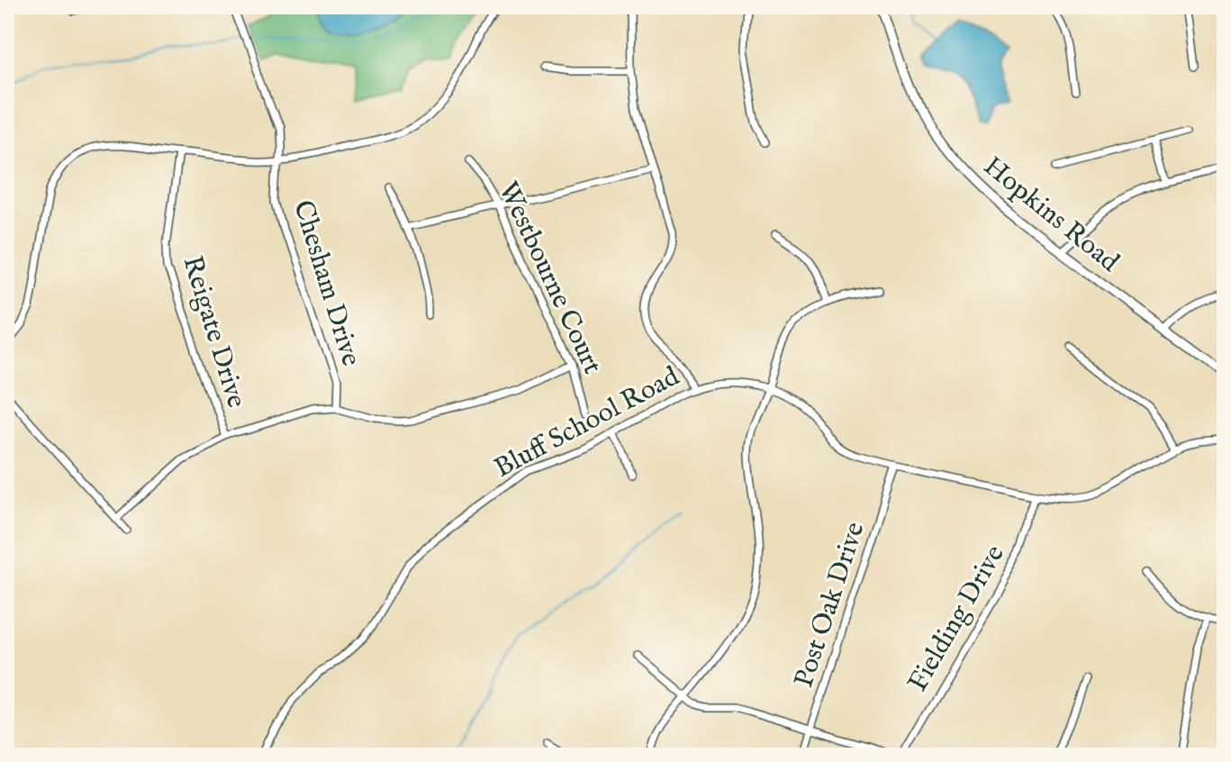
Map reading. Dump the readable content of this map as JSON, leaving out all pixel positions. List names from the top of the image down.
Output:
{
  "streets": {
    "main road": ["Hopkins Road"],
    "street": [
      "Westbourne Court",
      "Chesham Drive",
      "Reigate Drive",
      "Bluff School Road",
      "Post Oak Drive",
      "Fielding Drive"
    ]
  },
  "crossings": [
    ["Bluff School Road", "Post Oak Drive"],
    ["Bluff School Road", "Fielding Drive"]
  ]
}
